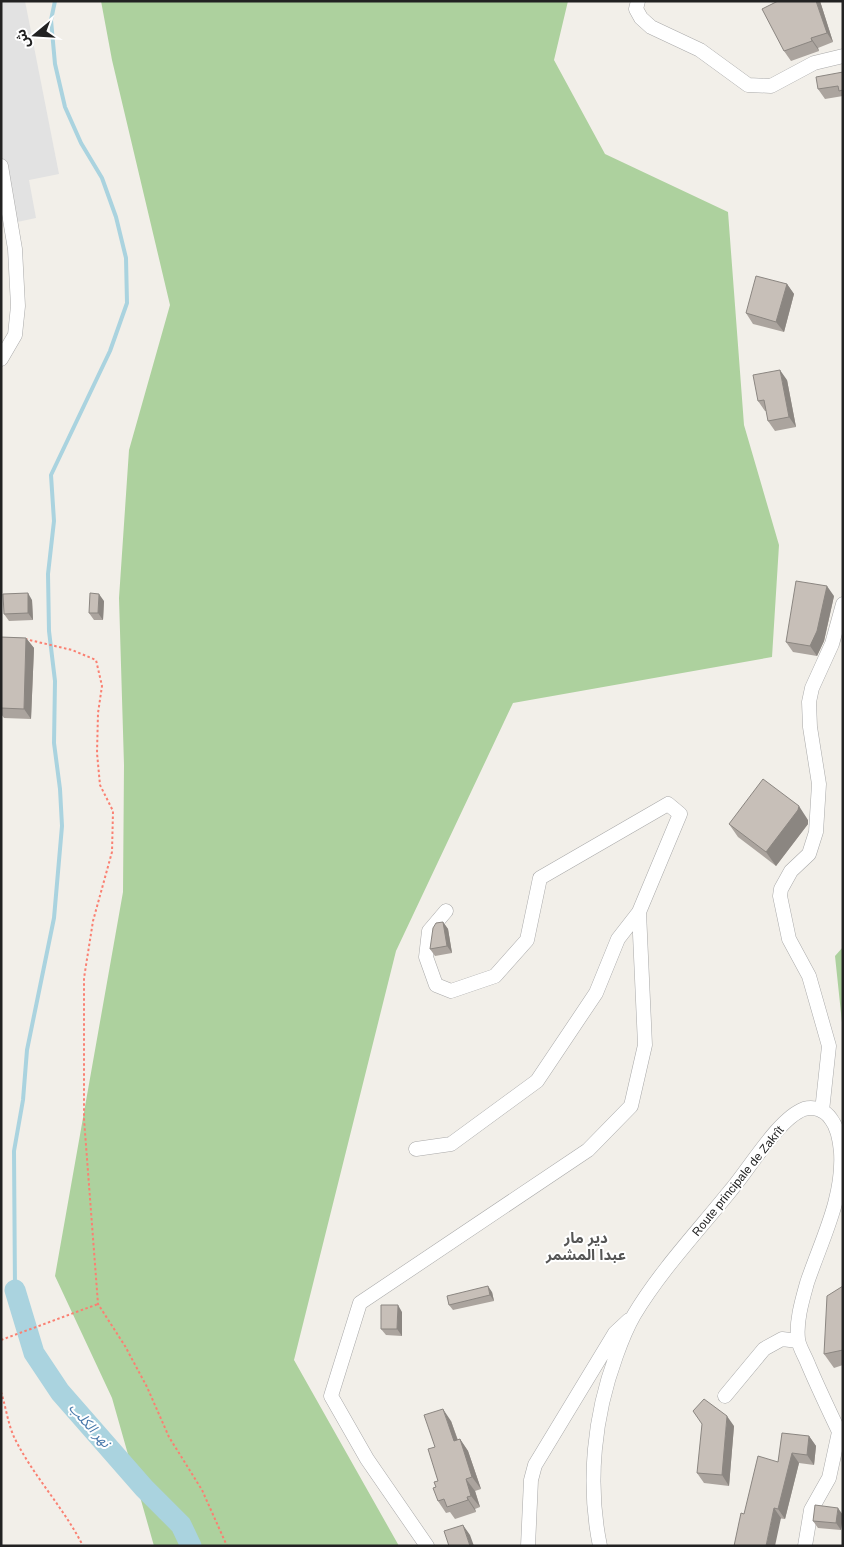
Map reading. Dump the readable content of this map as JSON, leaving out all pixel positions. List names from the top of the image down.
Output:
{
  "streets": {
    "street": ["Route principale de Zakrît"]
  },
  "districts": ["دير مار عبدا المشمر"],
  "water": ["نهر الكلب"],
  "north": "left"
}
